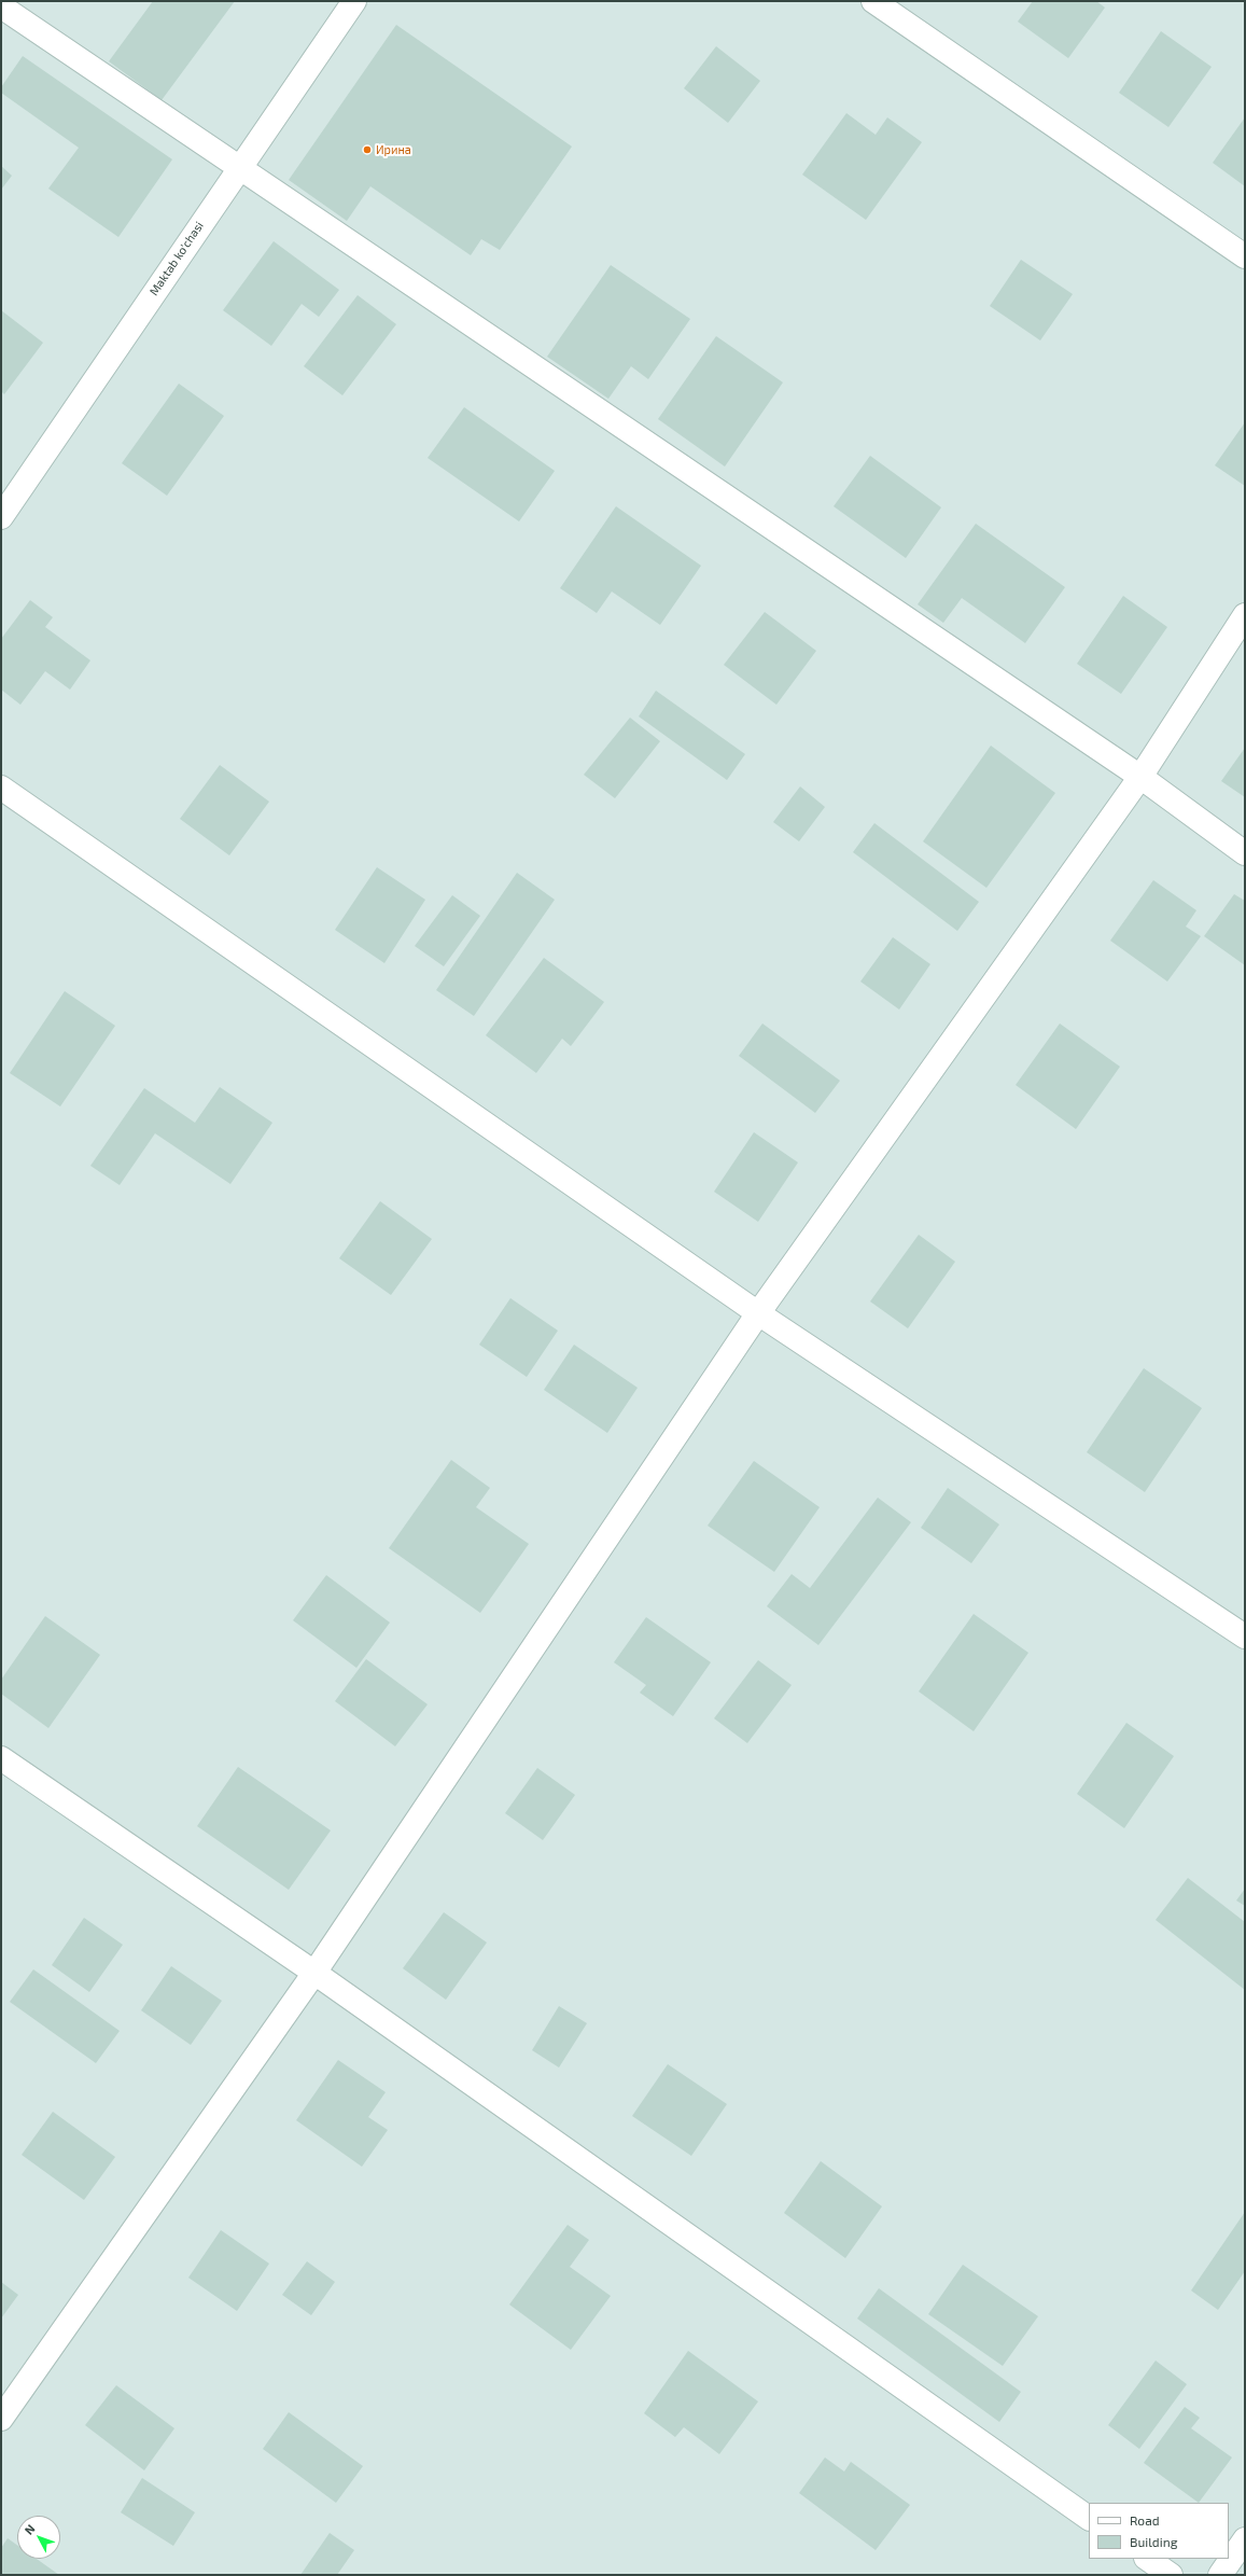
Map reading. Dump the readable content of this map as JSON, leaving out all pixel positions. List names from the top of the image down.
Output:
{
  "streets": {
    "street": ["Maktab ko'chasi"]
  },
  "places": ["Ирина"],
  "legend": ["Road", "Building"],
  "north": "top left"
}
